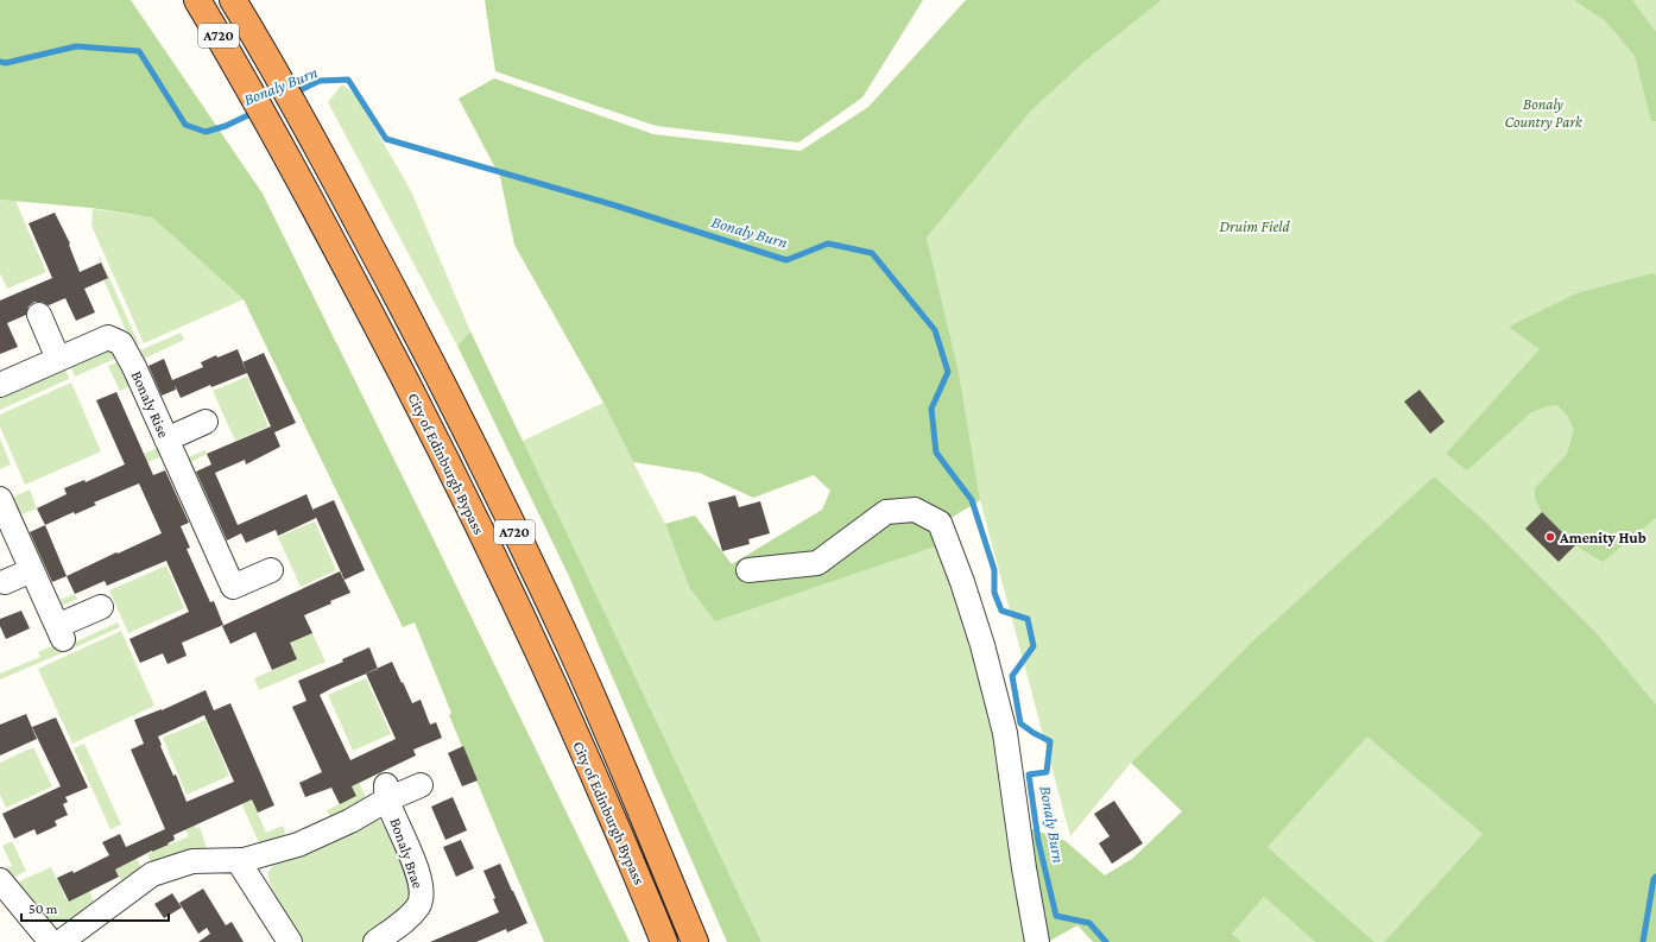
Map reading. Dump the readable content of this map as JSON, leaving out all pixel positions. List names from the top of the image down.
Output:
{
  "streets": {
    "highway": ["A720", "City of Edinburgh Bypass"],
    "street": ["Bonaly Rise", "Bonaly Brae"]
  },
  "water": ["Bonaly Burn"],
  "parks": ["Bonaly Country Park", "Druim Field"],
  "places": ["Amenity Hub"],
  "scale_bar": "50 m"
}
